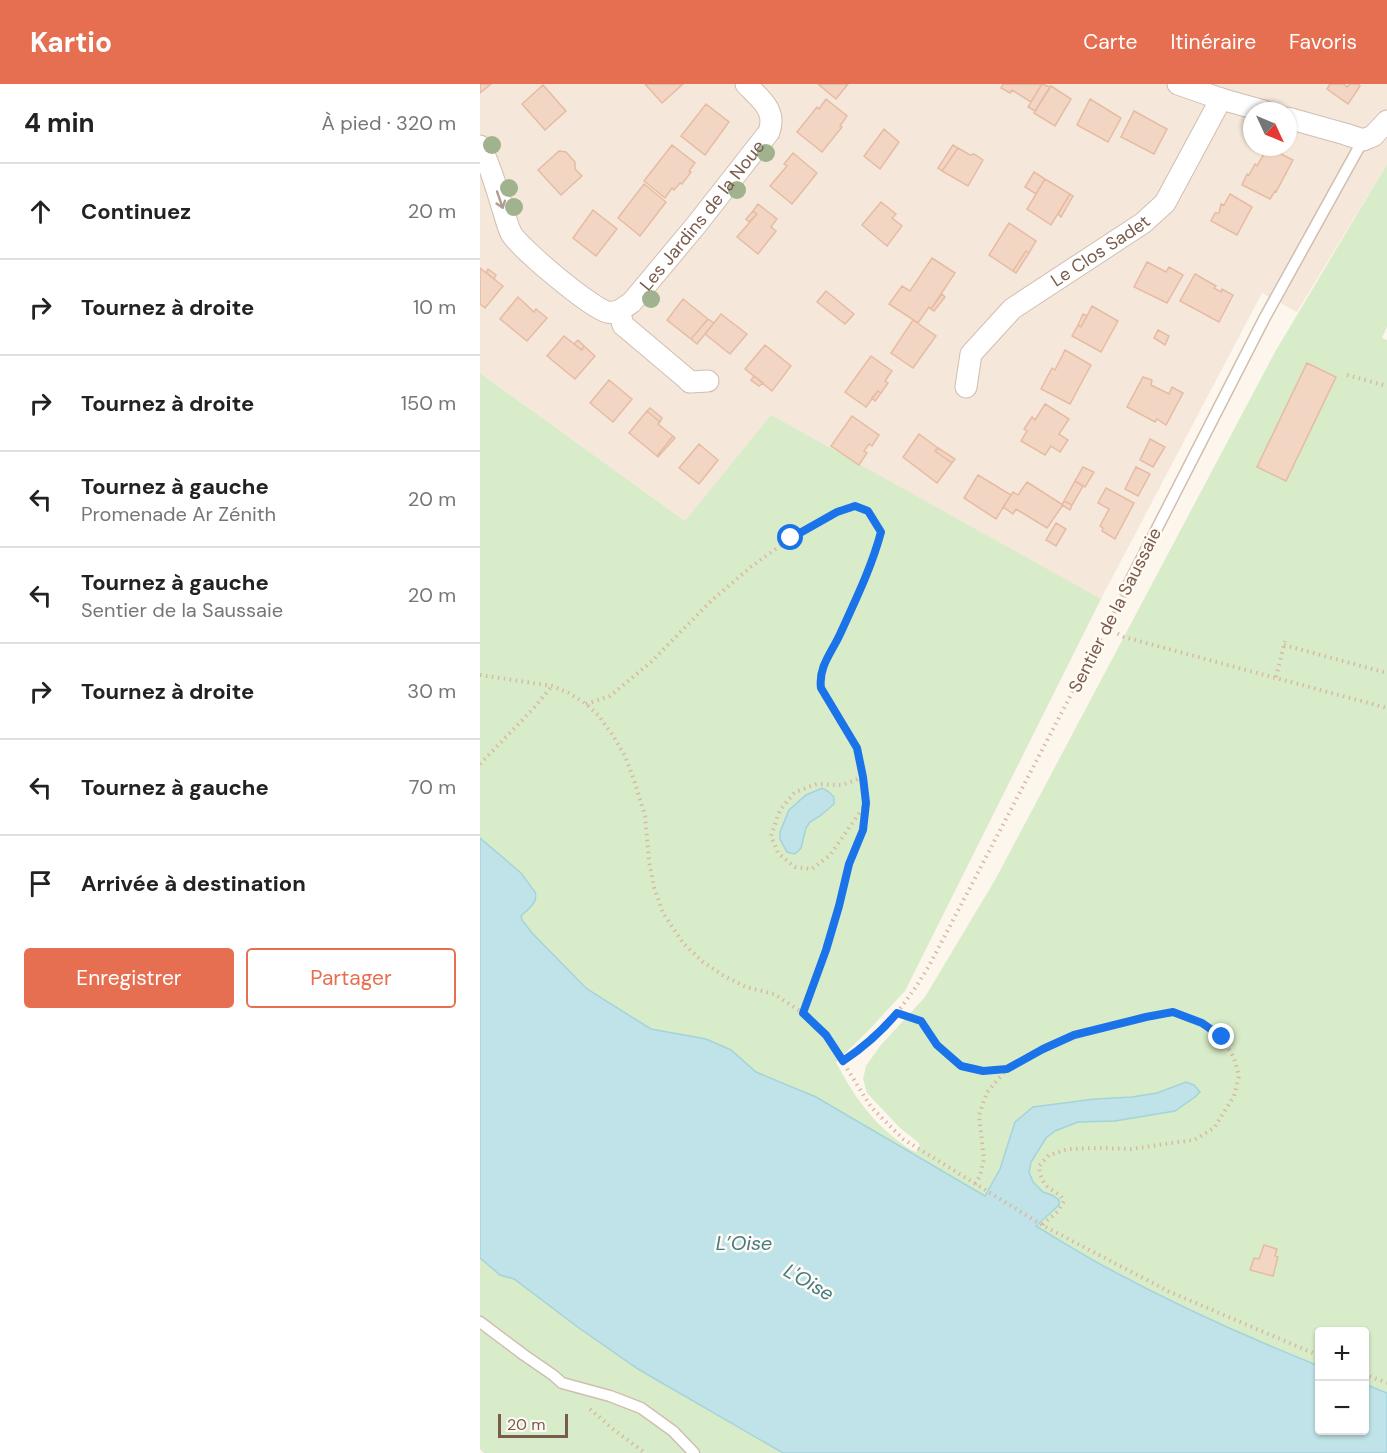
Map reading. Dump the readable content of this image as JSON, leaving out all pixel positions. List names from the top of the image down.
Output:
{
  "streets": {
    "street": ["Les Jardins de la Noue", "Le Clos Sadet"],
    "lane": ["Sentier de la Saussaie"]
  },
  "water": ["L’Oise", "L'Oise"],
  "scale_bar": "20 m",
  "north": "bottom right",
  "page": {
    "header": "Kartio",
    "nav": ["Carte", "Itinéraire", "Favoris"],
    "heading": ["4 min", "À pied · 320 m"],
    "list": [
      ["Continuez", "20 m"],
      ["Tournez à droite", "10 m"],
      ["Tournez à droite", "150 m"],
      ["Tournez à gauche", "Promenade Ar Zénith", "20 m"],
      ["Tournez à gauche", "Sentier de la Saussaie", "20 m"],
      ["Tournez à droite", "30 m"],
      ["Tournez à gauche", "70 m"],
      "Arrivée à destination"
    ],
    "buttons": ["Enregistrer", "Partager"],
    "map_buttons": ["+", "−"],
    "scale": "20 m"
  }
}
